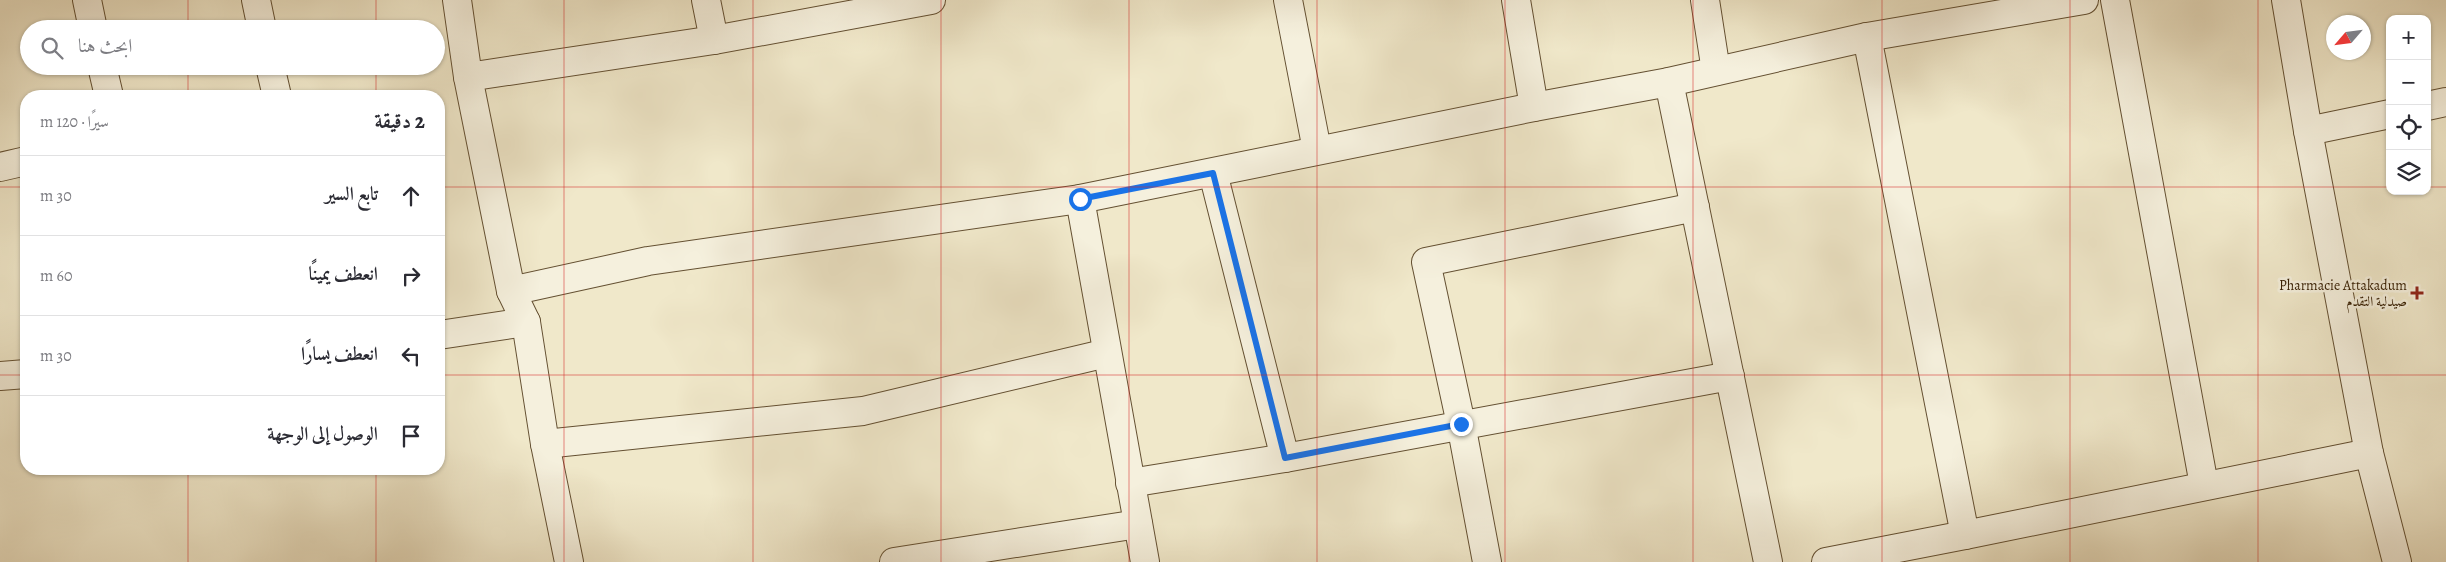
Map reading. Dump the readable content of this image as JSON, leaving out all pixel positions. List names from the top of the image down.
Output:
{
  "places": {
    "health": ["Pharmacie Attakadum صيدلية التقدم"]
  },
  "north": "bottom left",
  "page": {
    "map_buttons": ["+", "−"],
    "search": "ابحث هنا",
    "heading": ["2 دقيقة", "سيرًا · 120 m"],
    "list": [
      ["تابع السير", "30 m"],
      ["انعطف يمينًا", "60 m"],
      ["انعطف يسارًا", "30 m"],
      "الوصول إلى الوجهة"
    ]
  }
}
